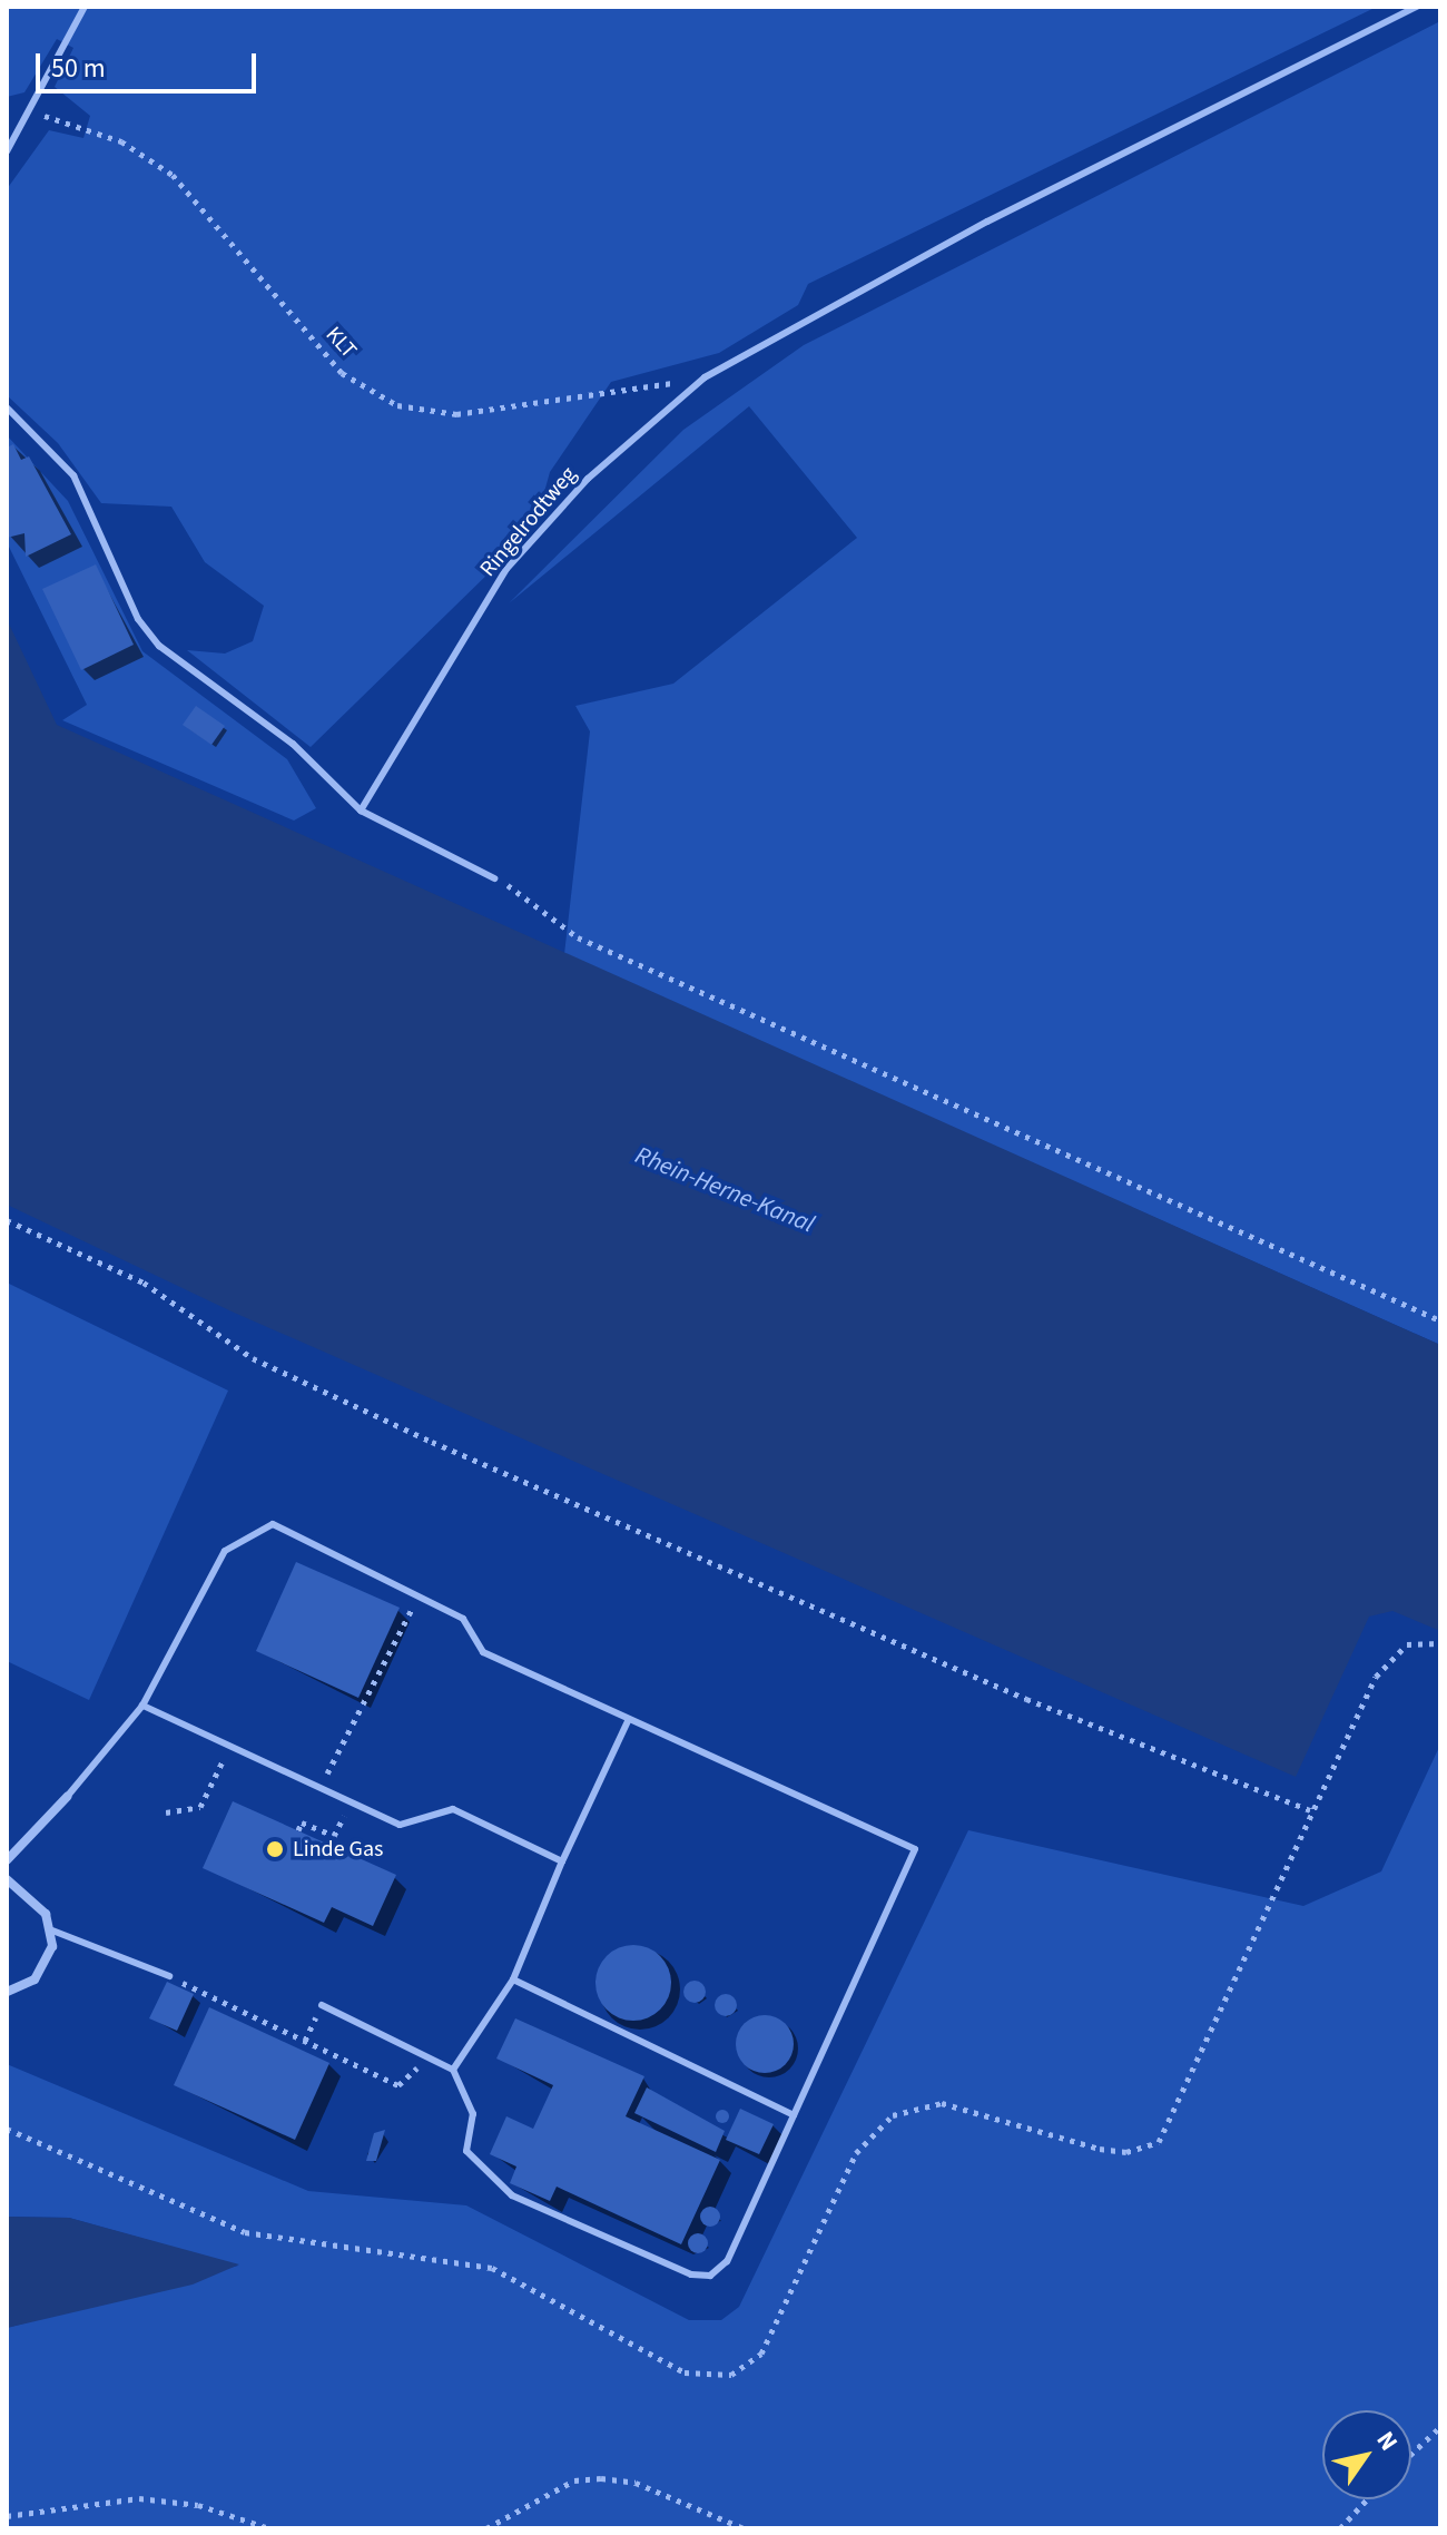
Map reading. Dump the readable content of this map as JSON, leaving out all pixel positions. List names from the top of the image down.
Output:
{
  "streets": {
    "lane": ["Ringelrodtweg"],
    "path": ["KLT"]
  },
  "crossings": [
    ["KLT", "Ringelrodtweg"]
  ],
  "water": ["Rhein-Herne-Kanal"],
  "places": ["Linde Gas"],
  "scale_bar": "50 m",
  "north": "top right"
}
